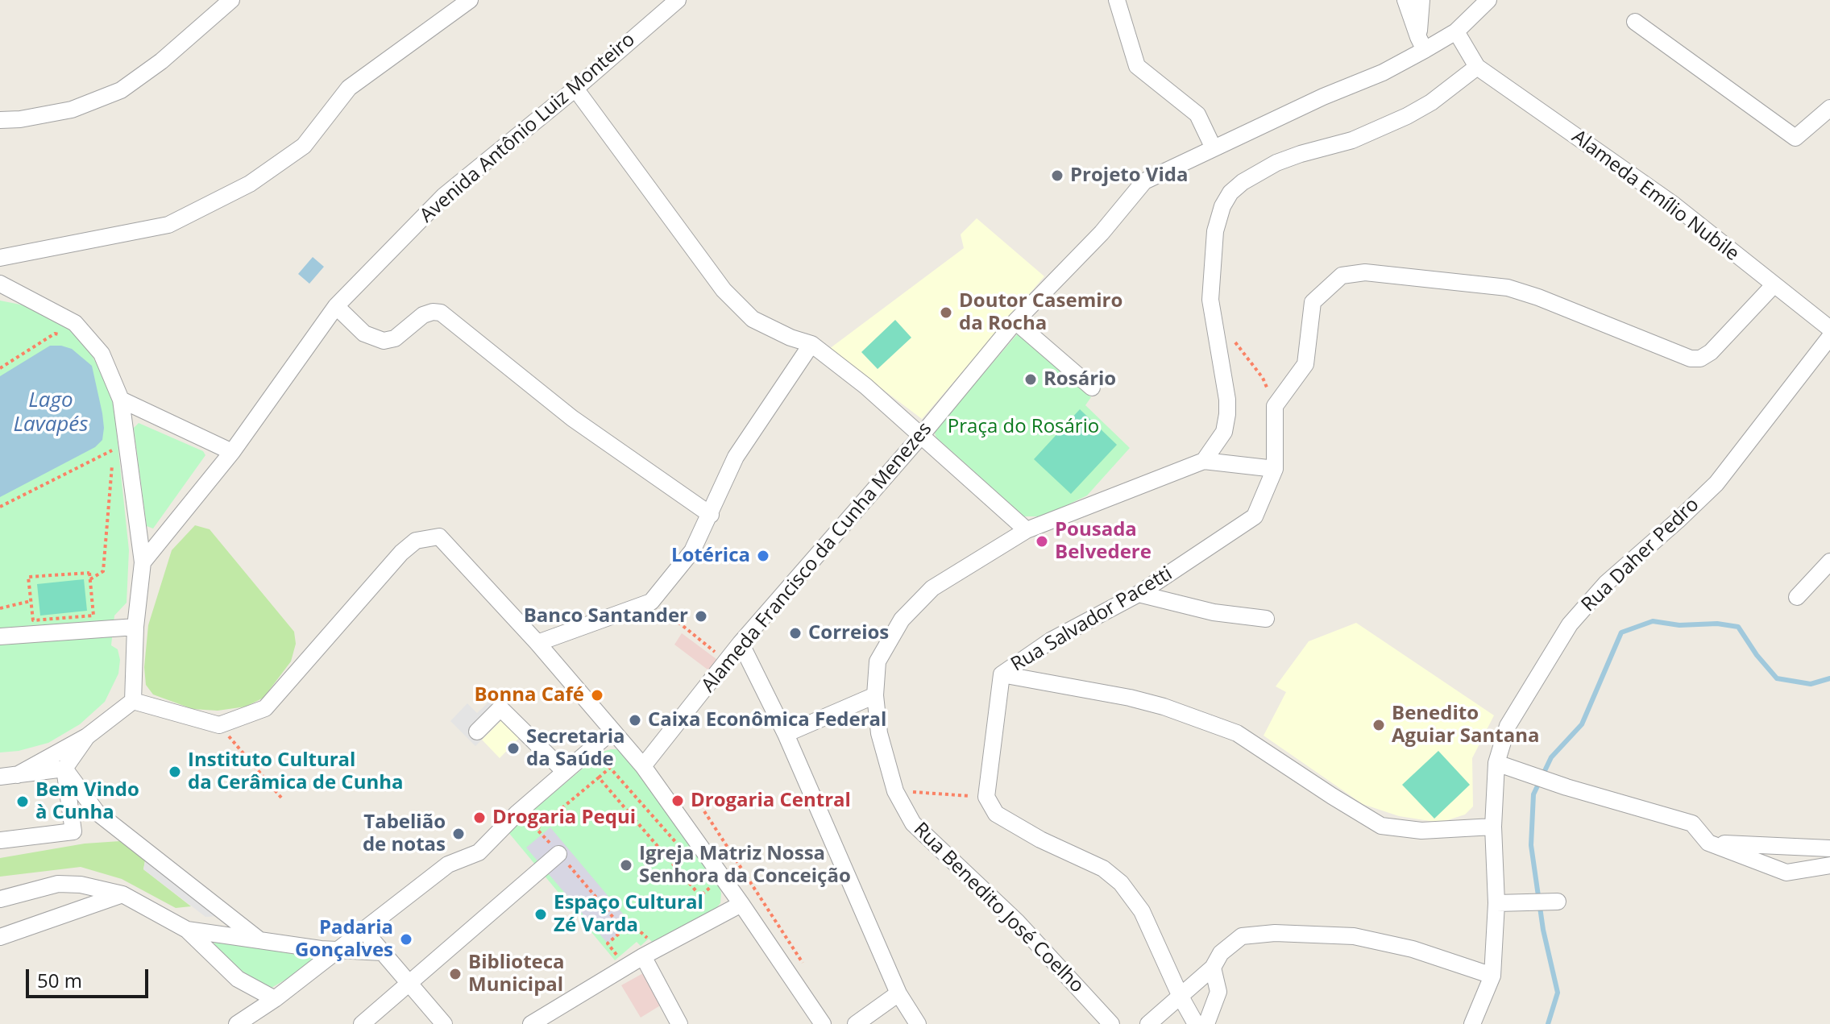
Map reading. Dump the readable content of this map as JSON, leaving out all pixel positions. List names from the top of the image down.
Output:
{
  "streets": {
    "street": [
      "Avenida Antônio Luiz Monteiro",
      "Alameda Emílio Nubile",
      "Rua Daher Pedro",
      "Alameda Francisco da Cunha Menezes",
      "Rua Salvador Pacetti",
      "Rua Benedito José Coelho"
    ]
  },
  "water": ["Lago Lavapés"],
  "parks": ["Praça do Rosário"],
  "places": [
    "Projeto Vida",
    "Doutor Casemiro da Rocha",
    "Rosário",
    "Pousada Belvedere",
    "Lotérica",
    "Banco Santander",
    "Correios",
    "Bonna Café",
    "Caixa Econômica Federal",
    "Benedito Aguiar Santana",
    "Secretaria da Saúde",
    "Instituto Cultural da Cerâmica de Cunha",
    "Drogaria Central",
    "Bem Vindo à Cunha",
    "Drogaria Pequi",
    "Tabelião de notas",
    "Igreja Matriz Nossa Senhora da Conceição",
    "Espaço Cultural Zé Varda",
    "Padaria Gonçalves",
    "Biblioteca Municipal"
  ],
  "scale_bar": "50 m"
}
